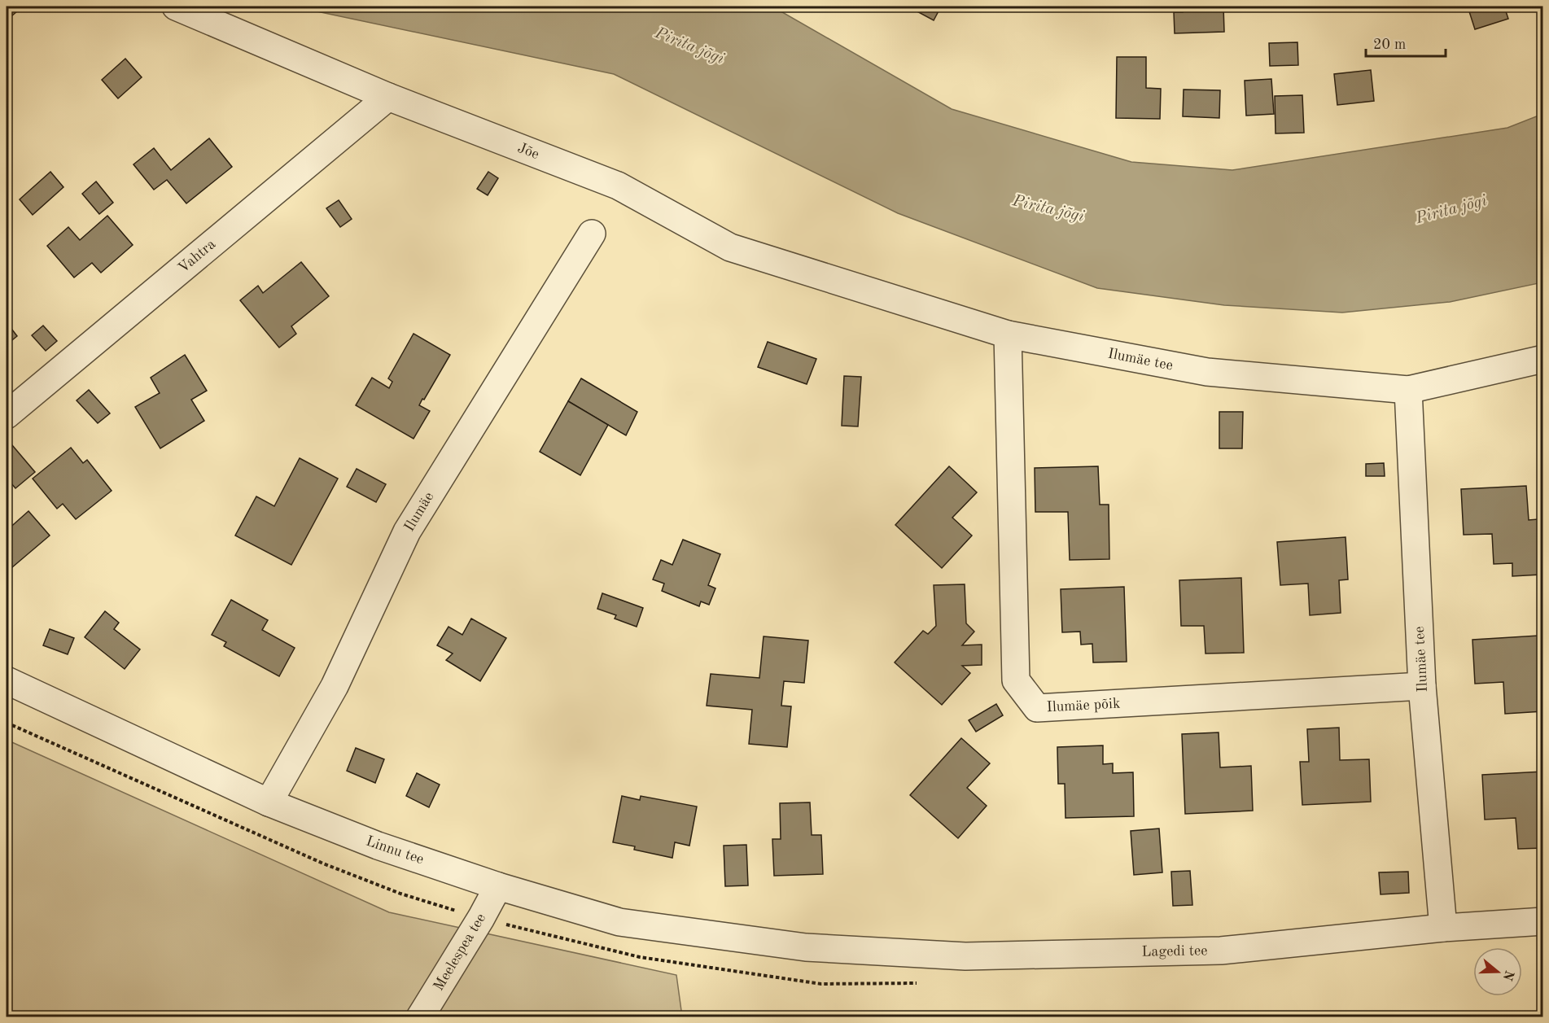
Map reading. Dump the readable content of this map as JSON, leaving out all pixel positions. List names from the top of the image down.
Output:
{
  "streets": {
    "street": [
      "Jõe",
      "Vahtra",
      "Ilumäe tee",
      "Ilumäe",
      "Ilumäe põik",
      "Linnu tee",
      "Lagedi tee",
      "Meelespea tee"
    ]
  },
  "crossings": [
    ["Jõe", "Vahtra"],
    ["Jõe", "Ilumäe tee"],
    ["Ilumäe tee", "Ilumäe põik"],
    ["Ilumäe tee", "Lagedi tee"],
    ["Ilumäe", "Linnu tee"],
    ["Linnu tee", "Lagedi tee"],
    ["Linnu tee", "Meelespea tee"]
  ],
  "water": ["Pirita jõgi"],
  "scale_bar": "20 m",
  "north": "right"
}
